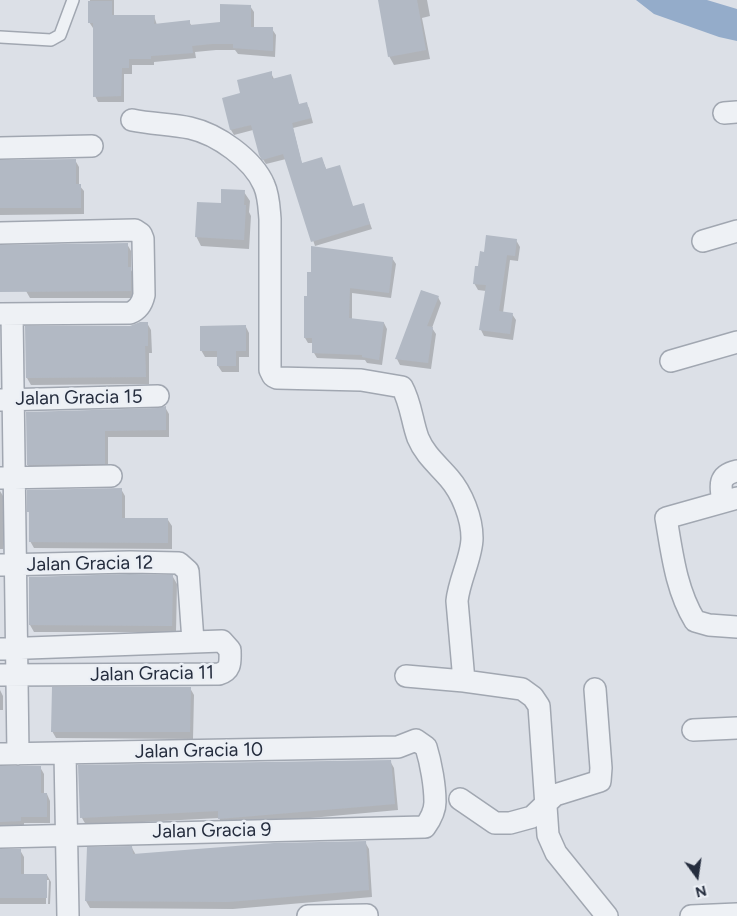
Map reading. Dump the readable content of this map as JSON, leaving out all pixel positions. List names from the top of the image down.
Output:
{
  "streets": {
    "street": [
      "Jalan Gracia 15",
      "Jalan Gracia 12",
      "Jalan Gracia 11",
      "Jalan Gracia 10",
      "Jalan Gracia 9"
    ]
  },
  "crossings": [
    ["Jalan Gracia 12", "Jalan Gracia 11"],
    ["Jalan Gracia 10", "Jalan Gracia 9"]
  ],
  "north": "bottom"
}
